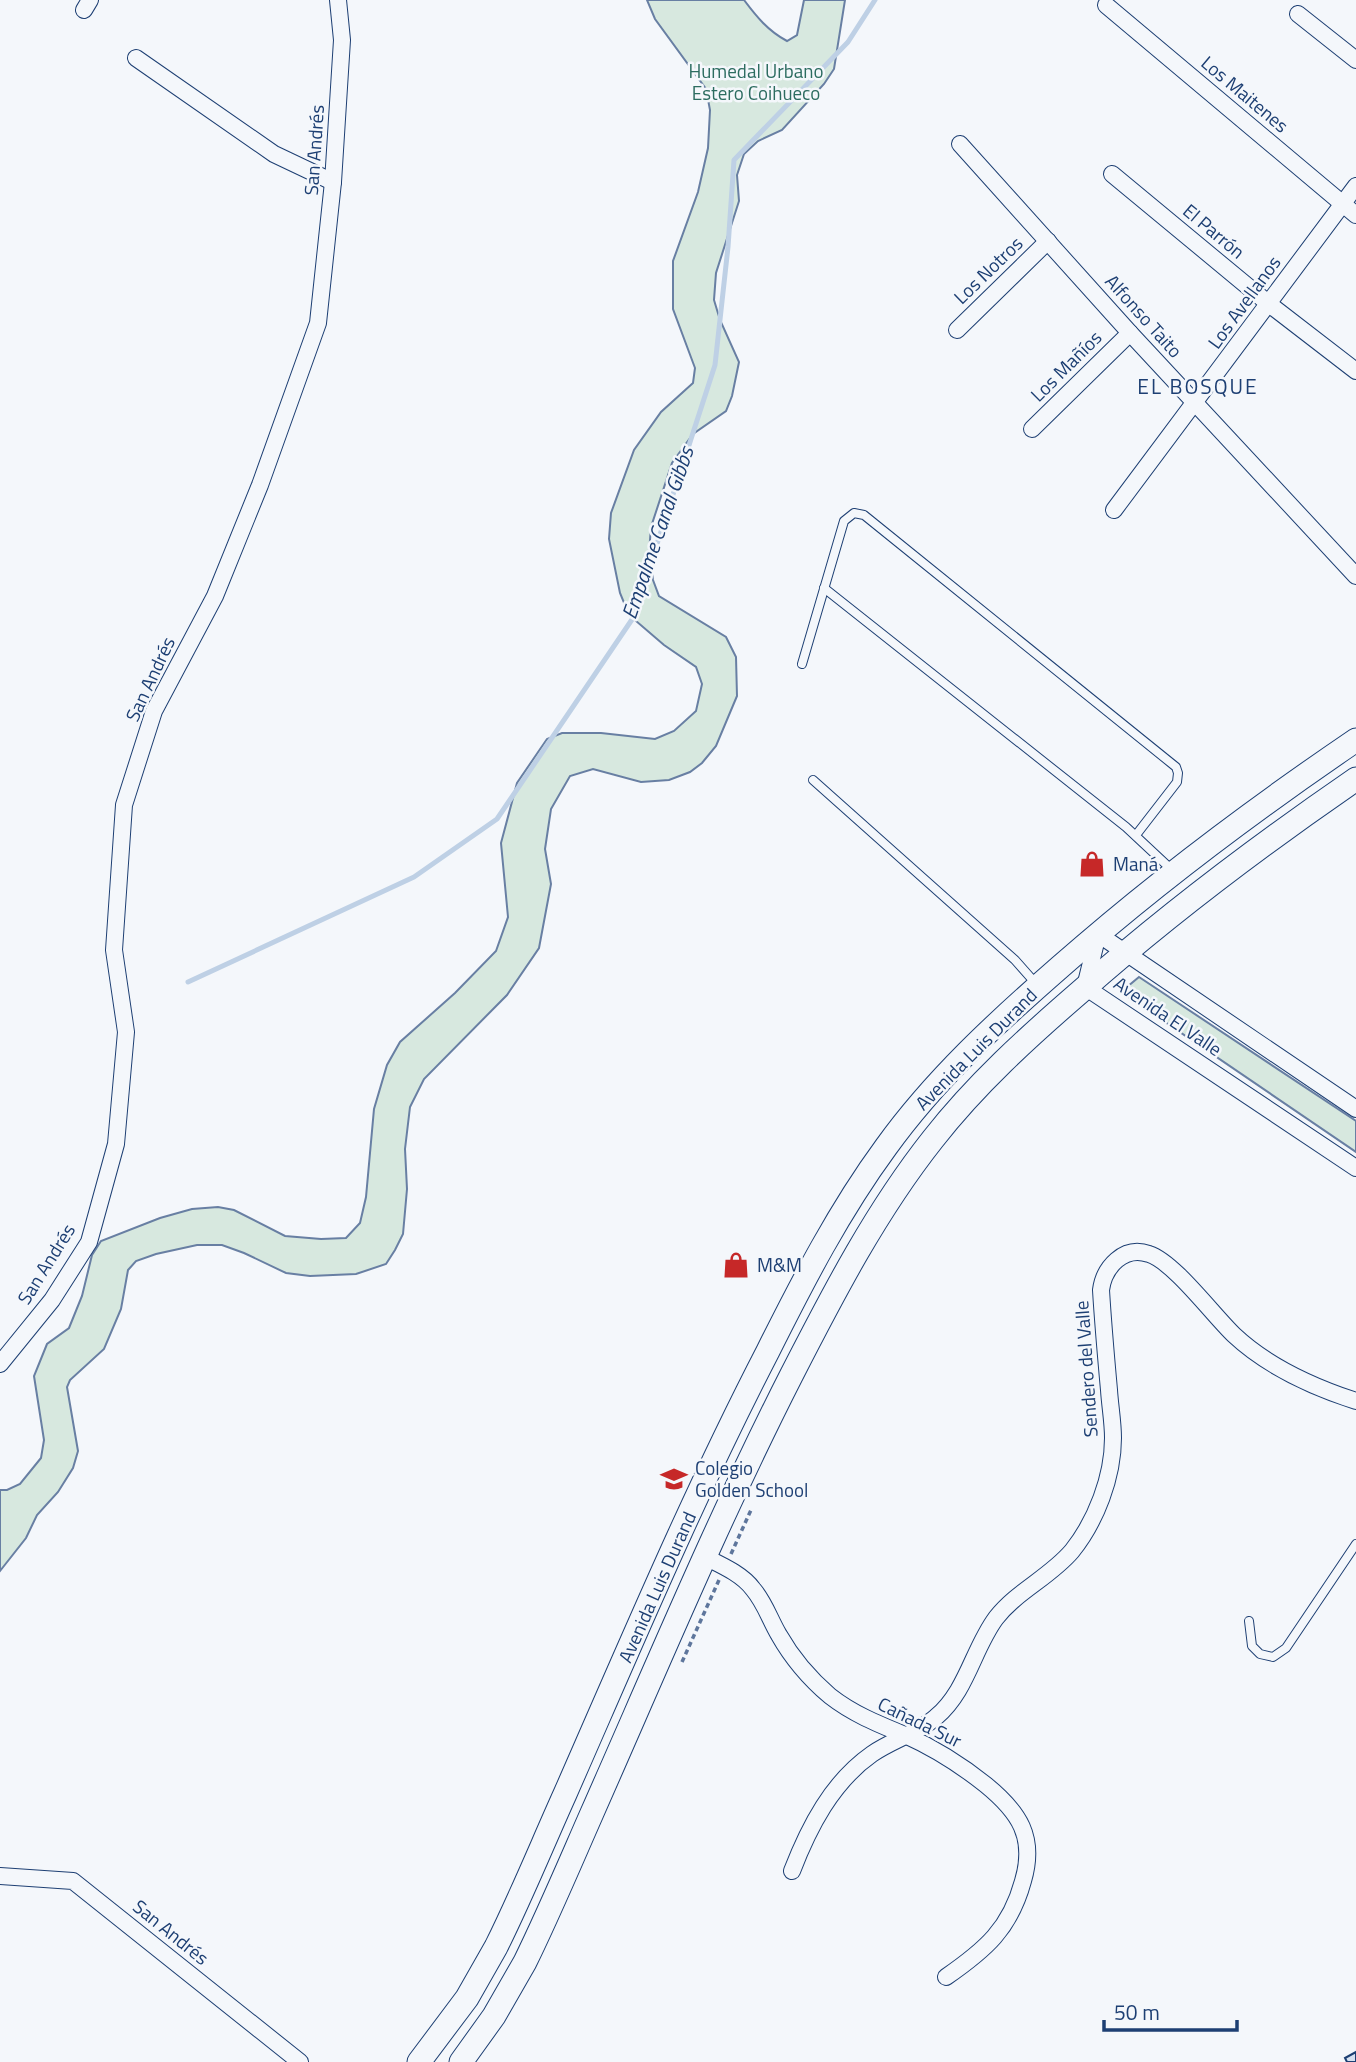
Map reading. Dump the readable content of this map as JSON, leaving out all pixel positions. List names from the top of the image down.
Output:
{
  "streets": {
    "street": [
      "Los Maitenes",
      "San Andrés",
      "El Parrón",
      "Los Notros",
      "Los Avellanos",
      "Alfonso Taito",
      "Los Mañíos",
      "Avenida El Valle",
      "Avenida Luis Durand",
      "Sendero del Valle",
      "Cañada Sur"
    ]
  },
  "crossings": [
    ["Los Maitenes", "Los Avellanos"],
    ["El Parrón", "Los Avellanos"],
    ["Los Notros", "Alfonso Taito"],
    ["Los Avellanos", "Alfonso Taito"],
    ["Alfonso Taito", "Los Mañíos"],
    ["Avenida El Valle", "Avenida Luis Durand"],
    ["Avenida Luis Durand", "Cañada Sur"],
    ["Sendero del Valle", "Cañada Sur"]
  ],
  "districts": ["EL BOSQUE"],
  "water": ["Empalme Canal Gibbs"],
  "parks": ["Humedal Urbano Estero Coihueco"],
  "places": {
    "shop": ["Maná", "M&M"],
    "school or university": ["Colegio Golden School"]
  },
  "scale_bar": "50 m"
}
